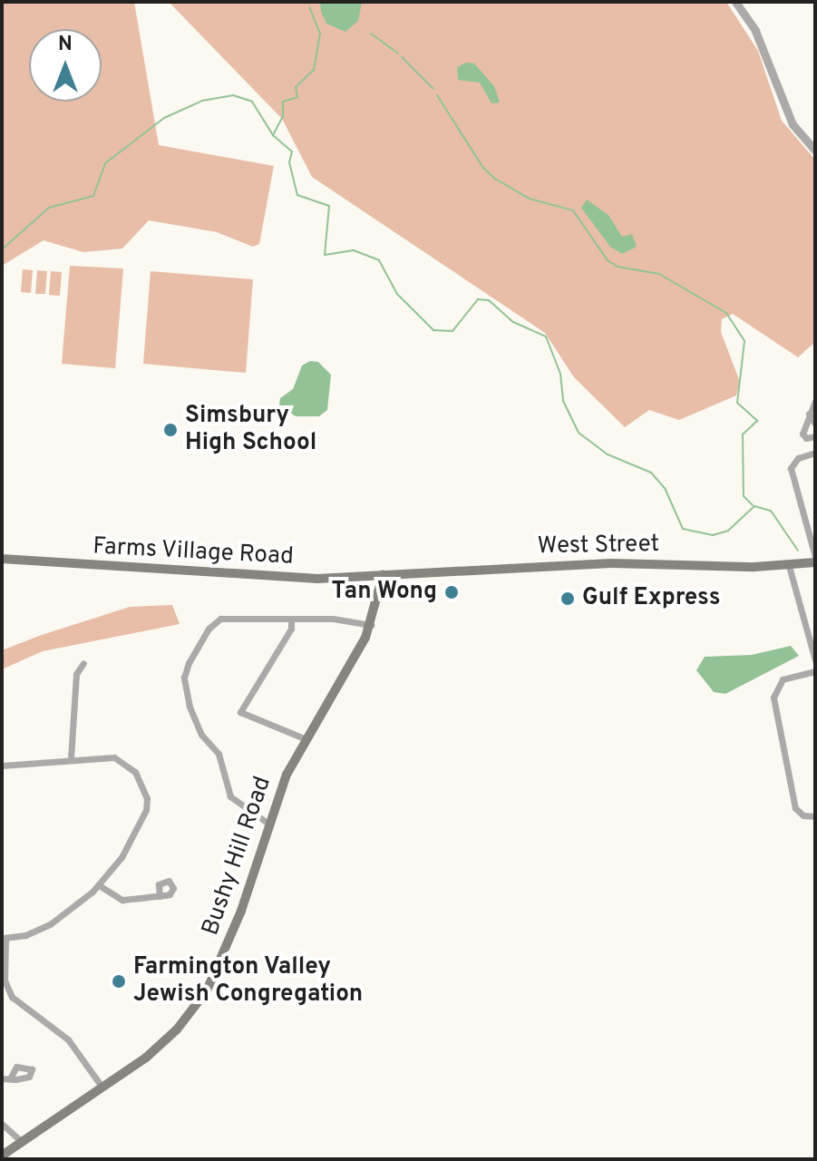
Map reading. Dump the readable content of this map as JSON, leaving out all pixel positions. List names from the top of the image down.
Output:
{
  "streets": {
    "main road": ["West Street", "Farms Village Road", "Bushy Hill Road"]
  },
  "crossings": [
    ["West Street", "Farms Village Road"],
    ["West Street", "Bushy Hill Road"],
    ["Farms Village Road", "Bushy Hill Road"]
  ],
  "places": [
    "Simsbury High School",
    "Tan Wong",
    "Gulf Express",
    "Farmington Valley Jewish Congregation"
  ],
  "north": "top"
}
